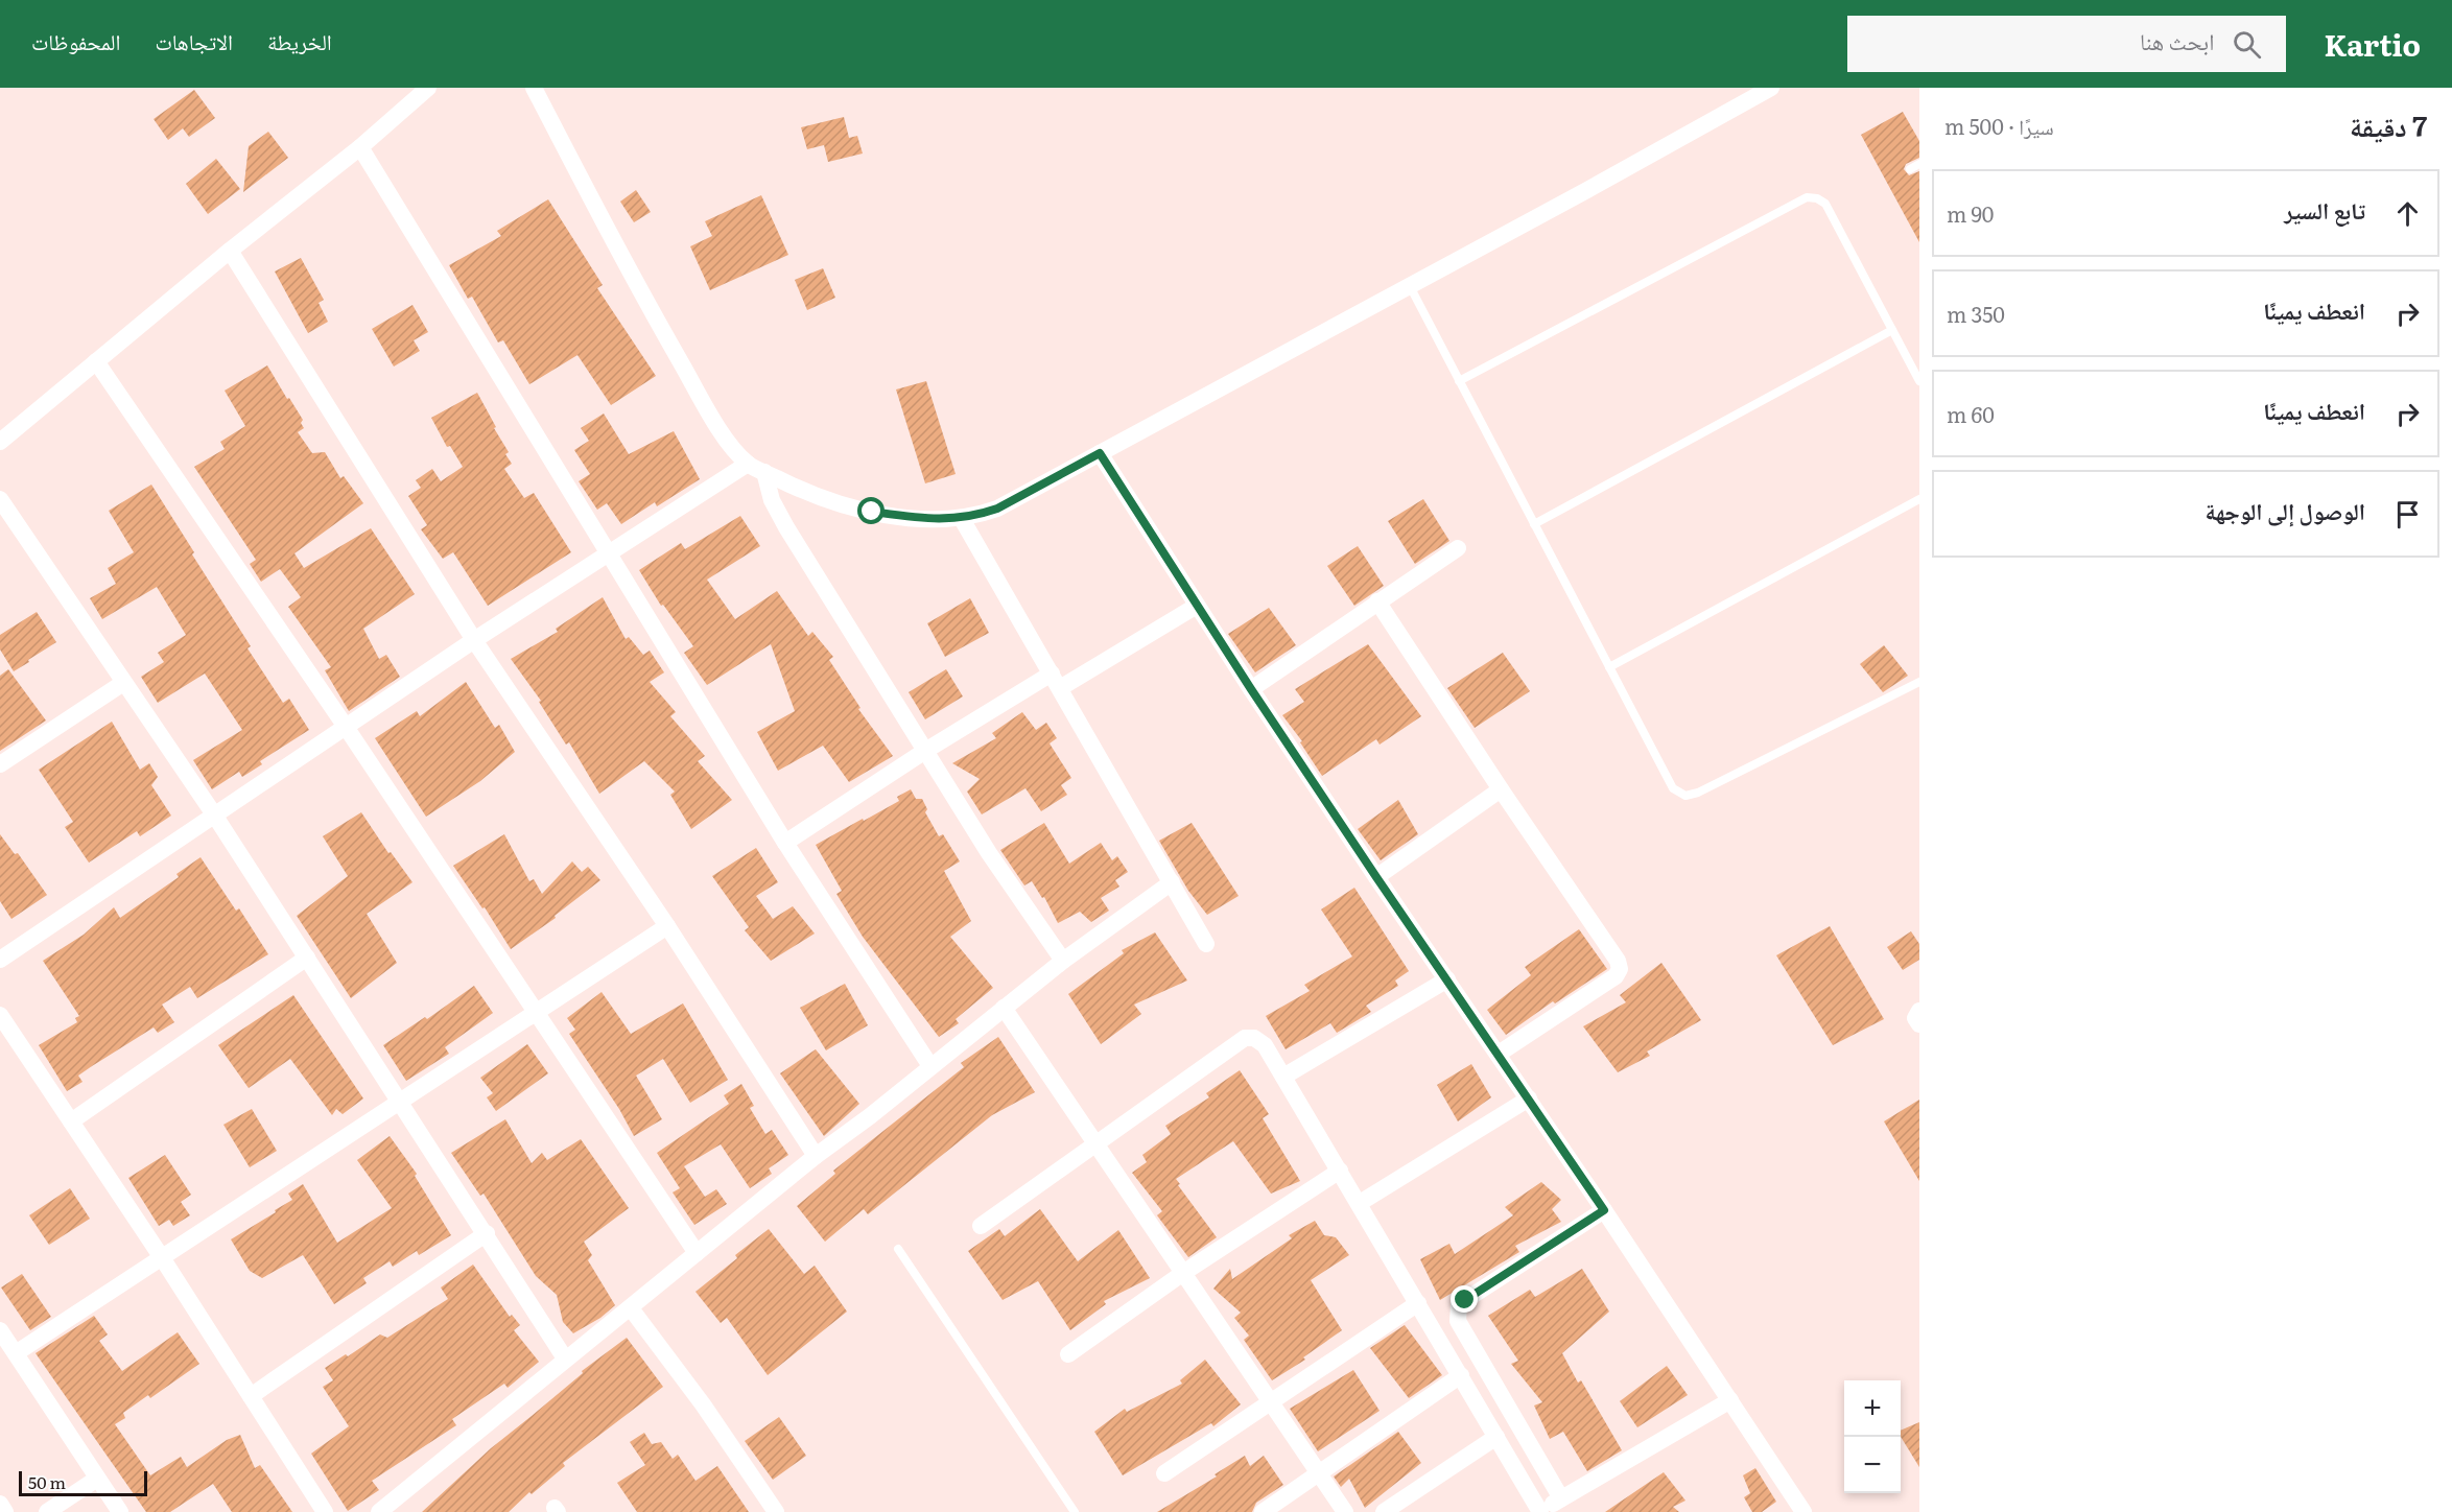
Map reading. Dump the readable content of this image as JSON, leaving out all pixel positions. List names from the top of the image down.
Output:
{
  "scale_bar": "50 m",
  "page": {
    "header": "Kartio",
    "search": "ابحث هنا",
    "nav": ["الخريطة", "الاتجاهات", "المحفوظات"],
    "heading": ["7 دقيقة", "سيرًا · 500 m"],
    "list": [
      ["تابع السير", "90 m"],
      ["انعطف يمينًا", "350 m"],
      ["انعطف يمينًا", "60 m"],
      "الوصول إلى الوجهة"
    ],
    "map_buttons": ["+", "−"],
    "scale": "50 m"
  }
}
